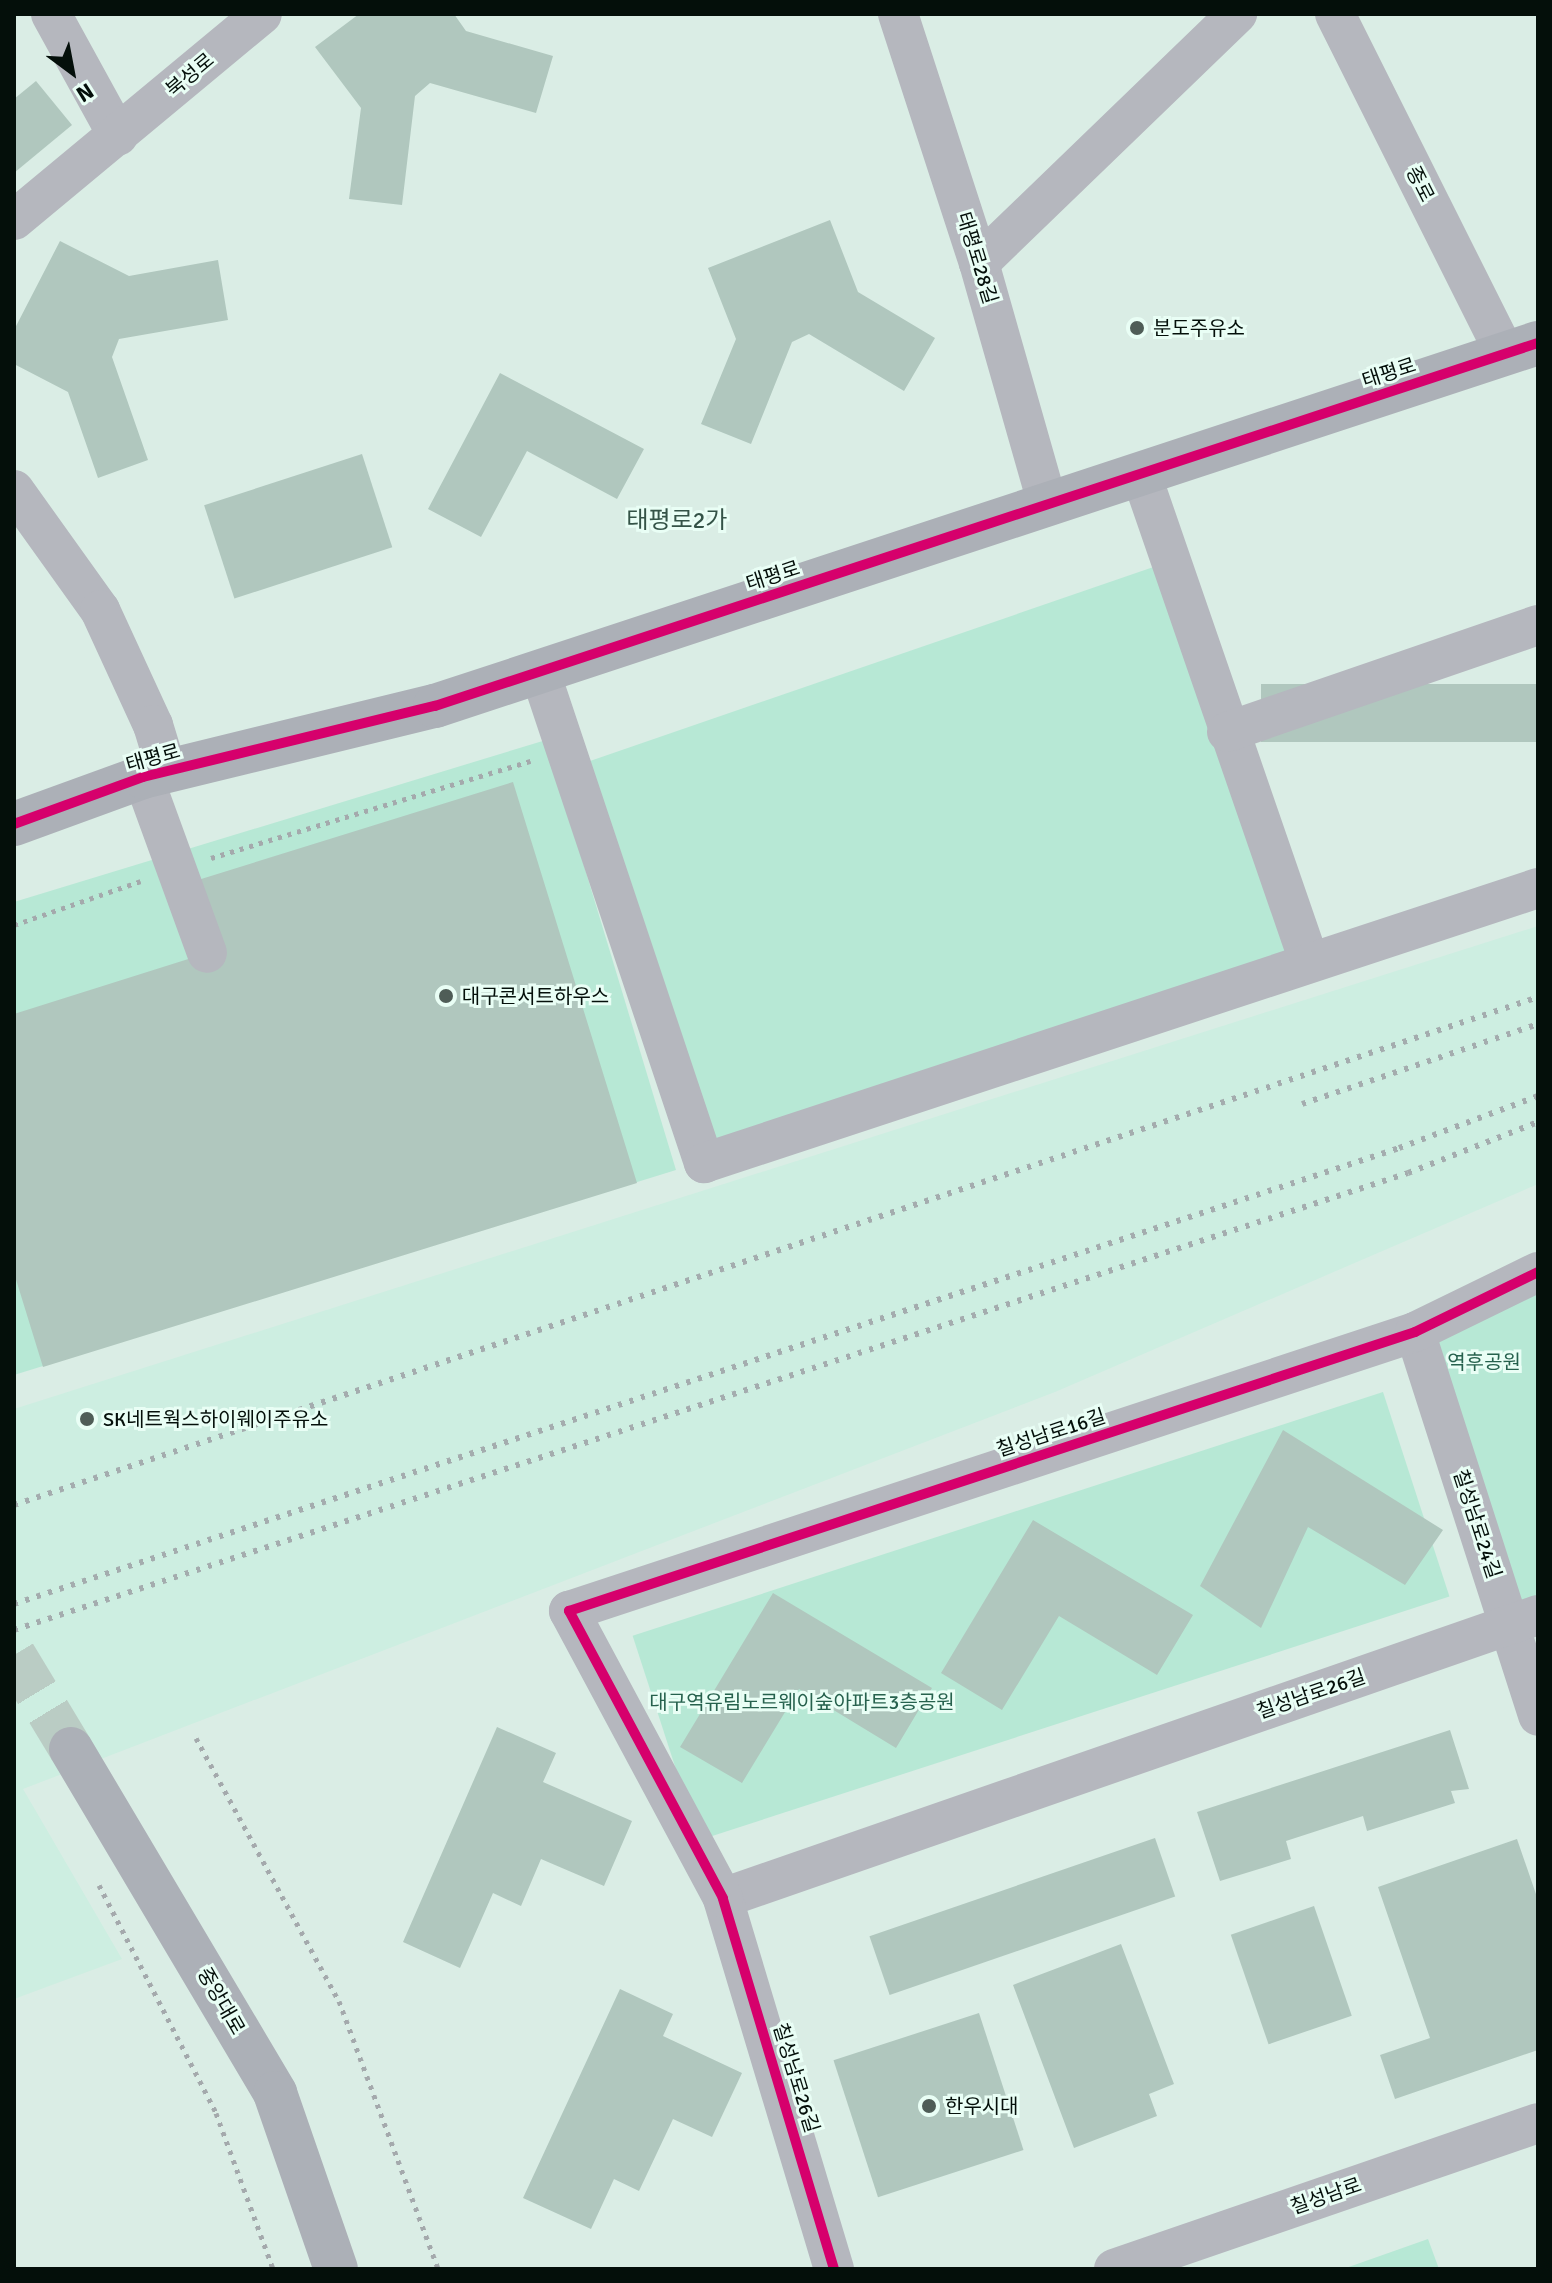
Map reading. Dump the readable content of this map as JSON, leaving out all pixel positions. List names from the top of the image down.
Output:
{
  "streets": {
    "main road": ["태평로", "중앙대로"],
    "street": [
      "북성로",
      "종로",
      "태평로28길",
      "칠성남로16길",
      "칠성남로24길",
      "칠성남로26길",
      "칠성남로"
    ]
  },
  "crossings": [
    ["종로", "태평로"],
    ["태평로28길", "태평로"],
    ["칠성남로16길", "칠성남로24길"],
    ["칠성남로16길", "칠성남로26길"],
    ["칠성남로24길", "칠성남로26길"]
  ],
  "districts": ["태평로2가"],
  "parks": ["역후공원", "대구역유림노르웨이숲아파트3층공원"],
  "places": [
    "분도주유소",
    "대구콘서트하우스",
    "SK네트웍스하이웨이주유소",
    "한우시대"
  ],
  "north": "bottom right"
}
